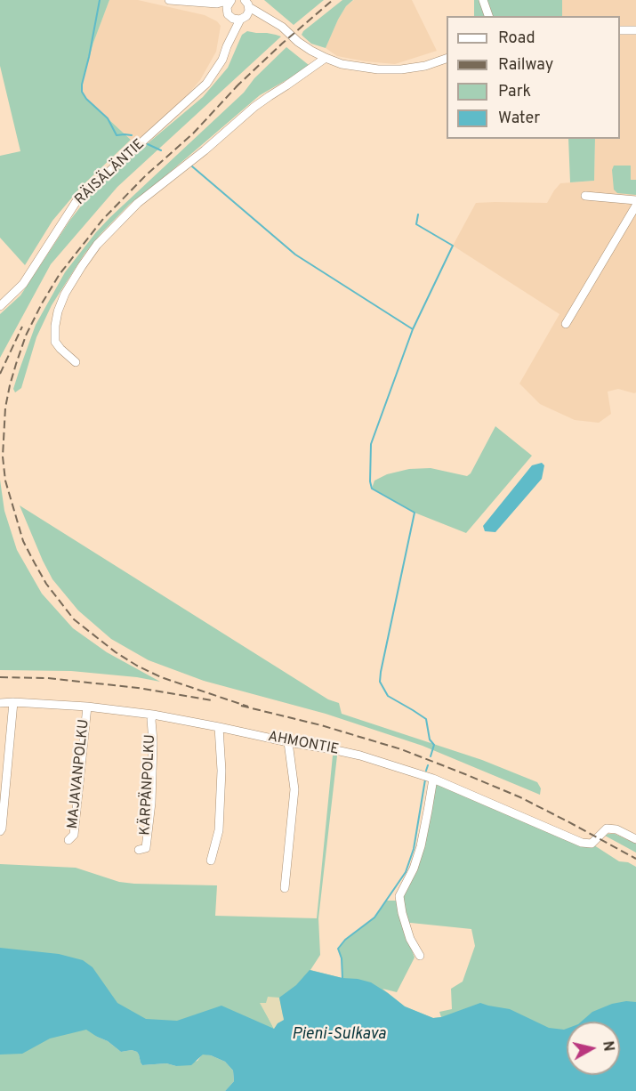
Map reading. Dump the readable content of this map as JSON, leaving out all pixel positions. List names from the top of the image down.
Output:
{
  "streets": {
    "street": [
      "RÄISÄLÄNTIE",
      "AHMONTIE",
      "MAJAVANPOLKU",
      "KÄRPÄNPOLKU"
    ]
  },
  "crossings": [
    ["AHMONTIE", "MAJAVANPOLKU"],
    ["AHMONTIE", "KÄRPÄNPOLKU"]
  ],
  "water": ["Pieni-Sulkava"],
  "legend": [
    "Road",
    "Railway",
    "Park",
    "Water"
  ],
  "north": "right"
}
